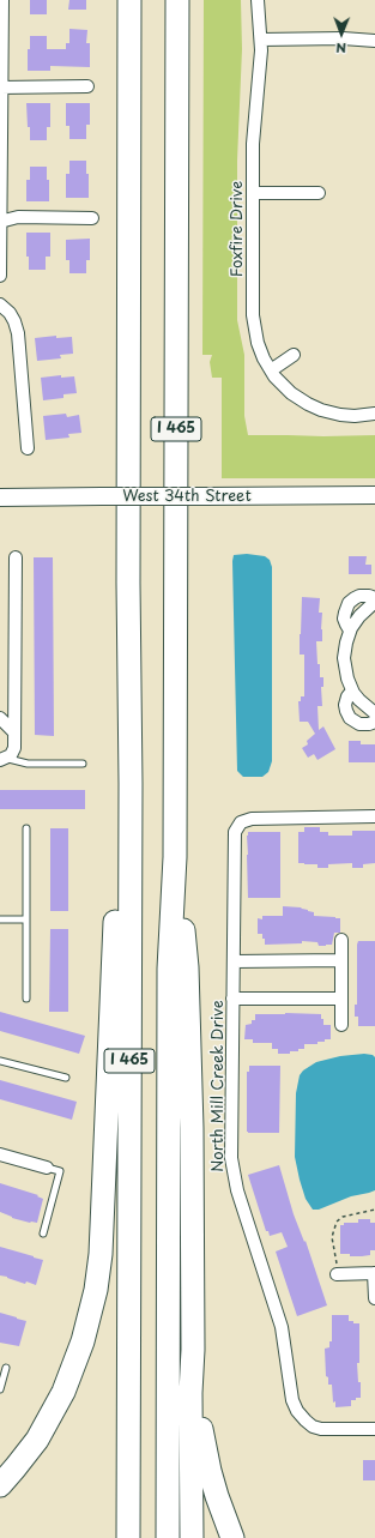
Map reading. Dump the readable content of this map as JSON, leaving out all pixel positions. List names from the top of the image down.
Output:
{
  "streets": {
    "highway": ["I 465"],
    "street": ["Foxfire Drive", "West 34th Street", "North Mill Creek Drive"]
  },
  "north": "bottom"
}
